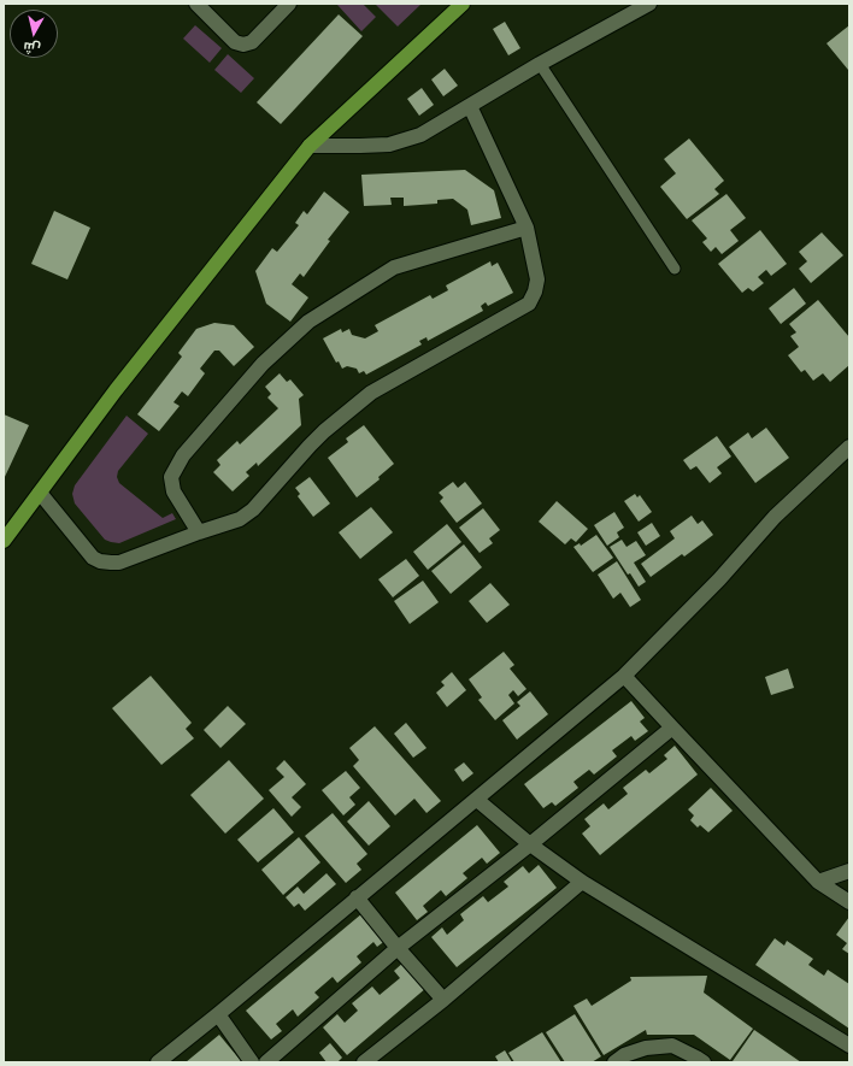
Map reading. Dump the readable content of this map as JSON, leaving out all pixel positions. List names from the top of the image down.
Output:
{
  "north": "bottom"
}
